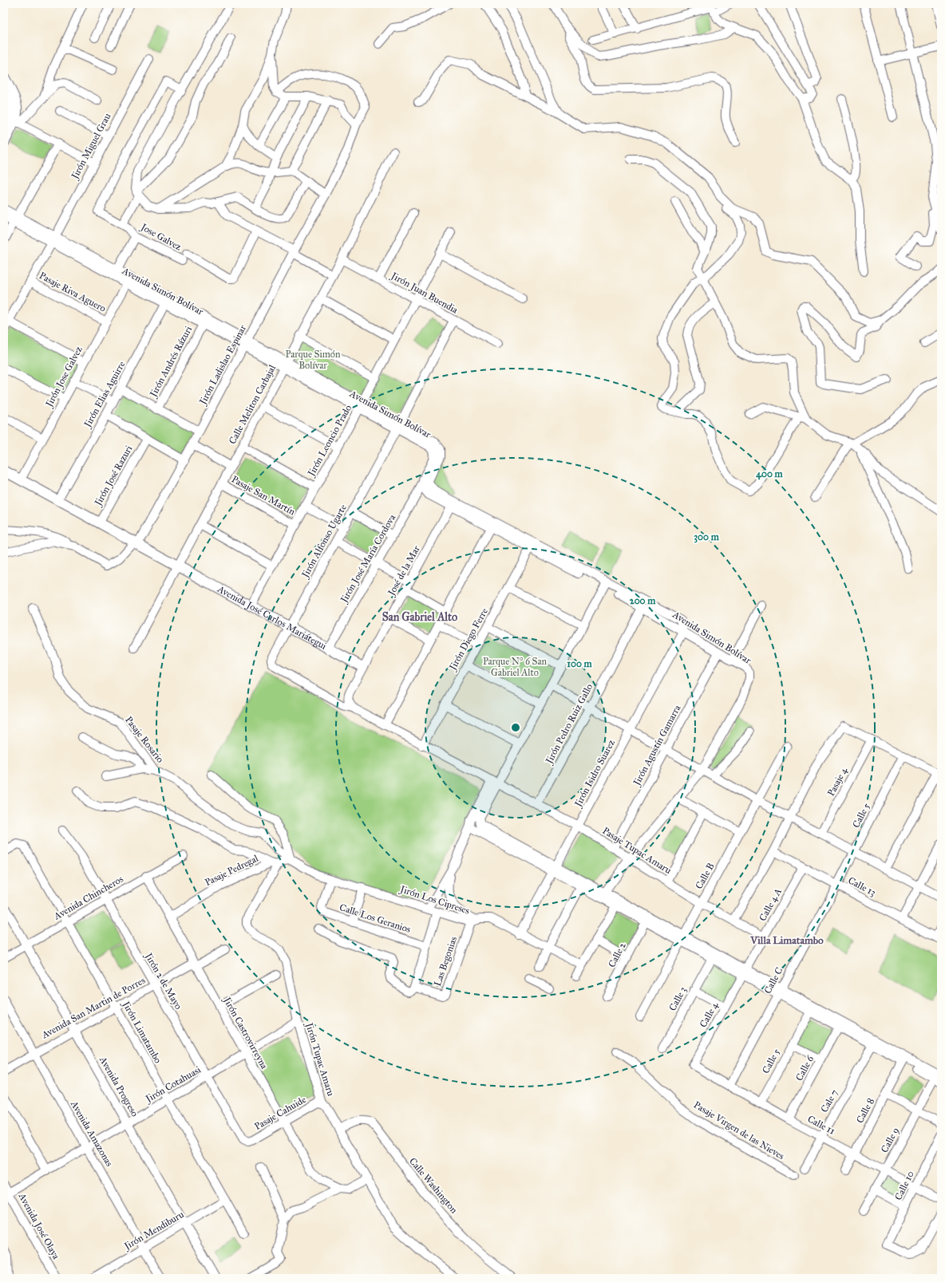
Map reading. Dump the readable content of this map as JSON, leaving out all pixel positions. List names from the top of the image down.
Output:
{
  "streets": {
    "main road": ["Avenida José Carlos Mariátegui"],
    "street": [
      "Jirón Miguel Grau",
      "Jose Galvez",
      "Avenida Simón Bolívar",
      "Pasaje Riva Aguero",
      "Jirón Juan Buendia",
      "Jirón Andrés Rázuri",
      "Jirón Ladislao Espinar",
      "Jirón Jose Galvez",
      "Jirón Elias Aguirre",
      "Calle Meliton Carbajal",
      "Jirón Leoncio Prado",
      "Jirón José Razuri",
      "Pasaje San Martín",
      "Jirón Alfonso Ugarte",
      "Jirón José María Cordova",
      "José de la Mar",
      "Jirón Diego Ferre",
      "Jirón Pedro Ruiz Gallo",
      "Pasaje Rosario",
      "Jirón Agustín Gamarra",
      "Jirón Isidro Suarez",
      "Pasaje 4",
      "Calle 5",
      "Pasaje Tupac Amaru",
      "Pasaje Pedregal",
      "Calle B",
      "Calle 13",
      "Avenida Chincheros",
      "Jirón Los Cipreses",
      "Calle 4 A",
      "Calle Los Geranios",
      "Calle 2",
      "Las Begonias",
      "Calle C",
      "Jirón 2 de Mayo",
      "Calle 3",
      "Avenida San Martin de Porres",
      "Calle 4",
      "Jirón Limatambo",
      "Jirón Castrovirreyna",
      "Jirón Tupac Amaru",
      "Calle 6",
      "Jirón Cotahuasi",
      "Avenida Progreso",
      "Cale 7",
      "Calle 8",
      "Pasaje Cahuide",
      "Calle 11",
      "Pasaje Virgen de las Nieves",
      "Avenida Amazonas",
      "Calle 9",
      "Calle Washington",
      "Calle 10",
      "Avenida José Olaya",
      "Jirón Mendiburu"
    ]
  },
  "crossings": [
    ["Jirón Miguel Grau", "Avenida Simón Bolívar"],
    ["Jirón Miguel Grau", "Pasaje Riva Aguero"],
    ["Avenida Simón Bolívar", "Jirón Andrés Rázuri"],
    ["Avenida Simón Bolívar", "Jirón Ladislao Espinar"],
    ["Avenida Simón Bolívar", "Jirón Jose Galvez"],
    ["Avenida Simón Bolívar", "Jirón Elias Aguirre"],
    ["Avenida Simón Bolívar", "Calle Meliton Carbajal"],
    ["Avenida Simón Bolívar", "Jirón Leoncio Prado"],
    ["Avenida Simón Bolívar", "Jirón Alfonso Ugarte"],
    ["Avenida Simón Bolívar", "Jirón José María Cordova"],
    ["Avenida Simón Bolívar", "José de la Mar"],
    ["Avenida Simón Bolívar", "Jirón Diego Ferre"],
    ["Avenida Simón Bolívar", "Jirón Pedro Ruiz Gallo"],
    ["Avenida Simón Bolívar", "Jirón Agustín Gamarra"],
    ["Avenida Simón Bolívar", "Jirón Isidro Suarez"],
    ["Pasaje Riva Aguero", "Jirón Jose Galvez"],
    ["Jirón Juan Buendia", "Calle Meliton Carbajal"],
    ["Jirón Juan Buendia", "Jirón Leoncio Prado"],
    ["Jirón Juan Buendia", "Jirón Alfonso Ugarte"],
    ["Jirón Ladislao Espinar", "Avenida José Carlos Mariátegui"],
    ["Jirón Jose Galvez", "Avenida José Carlos Mariátegui"],
    ["Jirón Elias Aguirre", "Avenida José Carlos Mariátegui"],
    ["Calle Meliton Carbajal", "Pasaje San Martín"],
    ["Calle Meliton Carbajal", "Avenida José Carlos Mariátegui"],
    ["Jirón Leoncio Prado", "Pasaje San Martín"],
    ["Jirón Leoncio Prado", "Avenida José Carlos Mariátegui"],
    ["Jirón José Razuri", "Avenida José Carlos Mariátegui"],
    ["Jirón Alfonso Ugarte", "Avenida José Carlos Mariátegui"],
    ["Jirón José María Cordova", "Avenida José Carlos Mariátegui"],
    ["José de la Mar", "Avenida José Carlos Mariátegui"],
    ["Jirón Pedro Ruiz Gallo", "Pasaje Tupac Amaru"],
    ["Pasaje Rosario", "Jirón Los Cipreses"],
    ["Jirón Agustín Gamarra", "Pasaje Tupac Amaru"],
    ["Jirón Isidro Suarez", "Pasaje Tupac Amaru"],
    ["Jirón Isidro Suarez", "Jirón Los Cipreses"],
    ["Calle 5", "Calle 13"],
    ["Calle 5", "Calle C"],
    ["Calle 5", "Calle 11"],
    ["Pasaje Tupac Amaru", "Calle B"],
    ["Pasaje Tupac Amaru", "Calle 4 A"],
    ["Pasaje Pedregal", "Jirón Castrovirreyna"],
    ["Pasaje Pedregal", "Jirón Tupac Amaru"],
    ["Calle 13", "Calle 4 A"],
    ["Calle 13", "Calle C"],
    ["Avenida Chincheros", "Jirón 2 de Mayo"],
    ["Avenida Chincheros", "Jirón Limatambo"],
    ["Avenida Chincheros", "Jirón Castrovirreyna"],
    ["Avenida Chincheros", "Avenida Progreso"],
    ["Jirón Los Cipreses", "Calle Los Geranios"],
    ["Jirón Los Cipreses", "Las Begonias"],
    ["Calle 4 A", "Calle 4"],
    ["Calle C", "Calle 11"],
    ["Jirón 2 de Mayo", "Avenida San Martin de Porres"],
    ["Jirón 2 de Mayo", "Jirón Cotahuasi"],
    ["Jirón 2 de Mayo", "Pasaje Cahuide"],
    ["Avenida San Martin de Porres", "Jirón Limatambo"],
    ["Avenida San Martin de Porres", "Jirón Castrovirreyna"],
    ["Avenida San Martin de Porres", "Avenida Progreso"],
    ["Avenida San Martin de Porres", "Avenida Amazonas"],
    ["Calle 4", "Calle 11"],
    ["Jirón Limatambo", "Jirón Cotahuasi"],
    ["Jirón Limatambo", "Jirón Mendiburu"],
    ["Jirón Castrovirreyna", "Jirón Cotahuasi"],
    ["Jirón Castrovirreyna", "Pasaje Cahuide"],
    ["Jirón Tupac Amaru", "Jirón Cotahuasi"],
    ["Jirón Tupac Amaru", "Pasaje Cahuide"],
    ["Jirón Tupac Amaru", "Calle Washington"],
    ["Calle 6", "Calle 11"],
    ["Jirón Cotahuasi", "Avenida Progreso"],
    ["Jirón Cotahuasi", "Avenida Amazonas"],
    ["Jirón Cotahuasi", "Avenida José Olaya"],
    ["Avenida Progreso", "Jirón Mendiburu"],
    ["Cale 7", "Calle 11"],
    ["Calle 8", "Calle 11"],
    ["Calle 11", "Calle 9"],
    ["Calle 11", "Calle 10"],
    ["Avenida Amazonas", "Jirón Mendiburu"]
  ],
  "districts": ["San Gabriel Alto", "Villa Limatambo"],
  "parks": ["Parque Simón Bolívar", "Parque N° 6 San Gabriel Alto"],
  "rings": [
    "400 m",
    "300 m",
    "200 m",
    "100 m"
  ]
}
